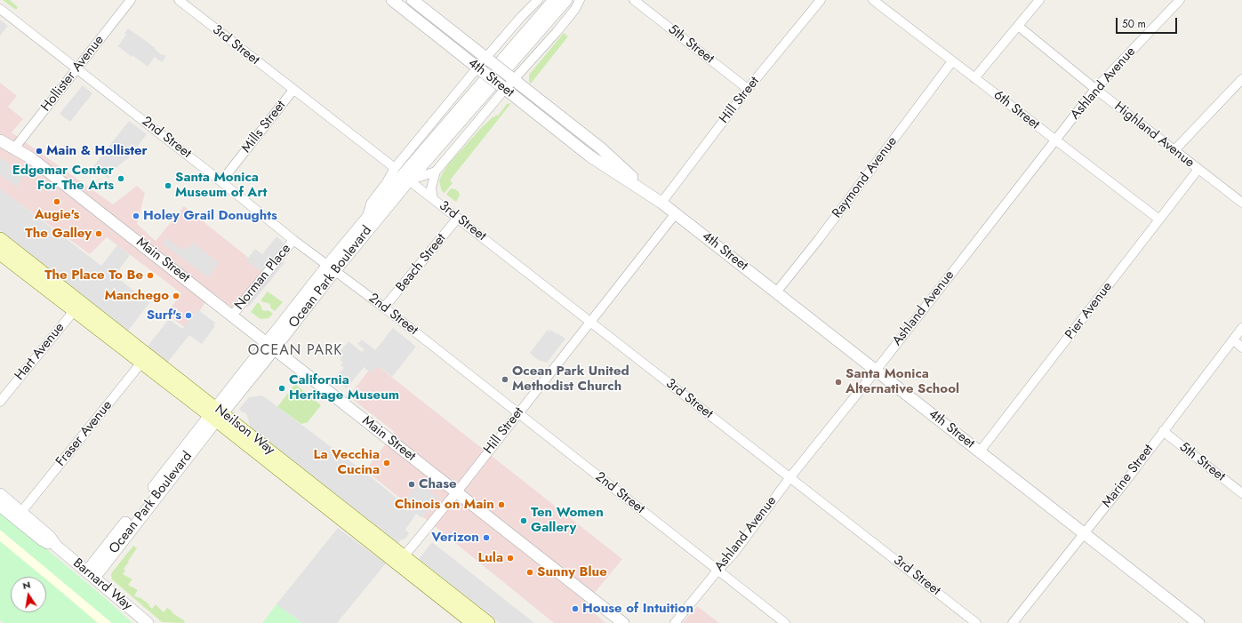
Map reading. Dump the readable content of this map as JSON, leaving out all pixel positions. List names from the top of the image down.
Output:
{
  "streets": {
    "main road": ["Neilson Way"],
    "street": [
      "5th Street",
      "3rd Street",
      "Hollister Avenue",
      "4th Street",
      "Ashland Avenue",
      "Hill Street",
      "6th Street",
      "Mills Street",
      "Highland Avenue",
      "2nd Street",
      "Raymond Avenue",
      "Main Street",
      "Beach Street",
      "Norman Place",
      "Ocean Park Boulevard",
      "Pier Avenue",
      "Hart Avenue",
      "Fraser Avenue",
      "Marine Street",
      "Barnard Way"
    ]
  },
  "crossings": [
    ["5th Street", "Hill Street"],
    ["5th Street", "Marine Street"],
    ["3rd Street", "Ashland Avenue"],
    ["3rd Street", "Hill Street"],
    ["3rd Street", "Mills Street"],
    ["3rd Street", "Beach Street"],
    ["3rd Street", "Ocean Park Boulevard"],
    ["Hollister Avenue", "2nd Street"],
    ["Hollister Avenue", "Main Street"],
    ["4th Street", "Ashland Avenue"],
    ["4th Street", "Hill Street"],
    ["4th Street", "Raymond Avenue"],
    ["4th Street", "Ocean Park Boulevard"],
    ["4th Street", "Pier Avenue"],
    ["4th Street", "Marine Street"],
    ["Ashland Avenue", "6th Street"],
    ["Ashland Avenue", "Highland Avenue"],
    ["Ashland Avenue", "2nd Street"],
    ["Hill Street", "2nd Street"],
    ["Hill Street", "Main Street"],
    ["Hill Street", "Neilson Way"],
    ["6th Street", "Raymond Avenue"],
    ["6th Street", "Pier Avenue"],
    ["Mills Street", "2nd Street"],
    ["Highland Avenue", "Pier Avenue"],
    ["2nd Street", "Beach Street"],
    ["2nd Street", "Norman Place"],
    ["2nd Street", "Ocean Park Boulevard"],
    ["Main Street", "Norman Place"],
    ["Main Street", "Ocean Park Boulevard"],
    ["Ocean Park Boulevard", "Neilson Way"],
    ["Ocean Park Boulevard", "Barnard Way"],
    ["Hart Avenue", "Neilson Way"],
    ["Neilson Way", "Fraser Avenue"],
    ["Fraser Avenue", "Barnard Way"]
  ],
  "districts": ["OCEAN PARK"],
  "places": [
    "Main & Hollister",
    "Edgemar Center For The Arts",
    "Santa Monica Museum of Art",
    "Augie's",
    "Holey Grail Donughts",
    "The Galley",
    "The Place To Be",
    "Manchego",
    "Surf's",
    "Ocean Park United Methodist Church",
    "Santa Monica Alternative School",
    "California Heritage Museum",
    "La Vecchia Cucina",
    "Chase",
    "Chinois on Main",
    "Ten Women Gallery",
    "Verizon",
    "Lula",
    "Sunny Blue",
    "House of Intuition"
  ],
  "scale_bar": "50 m",
  "north": "top"
}
